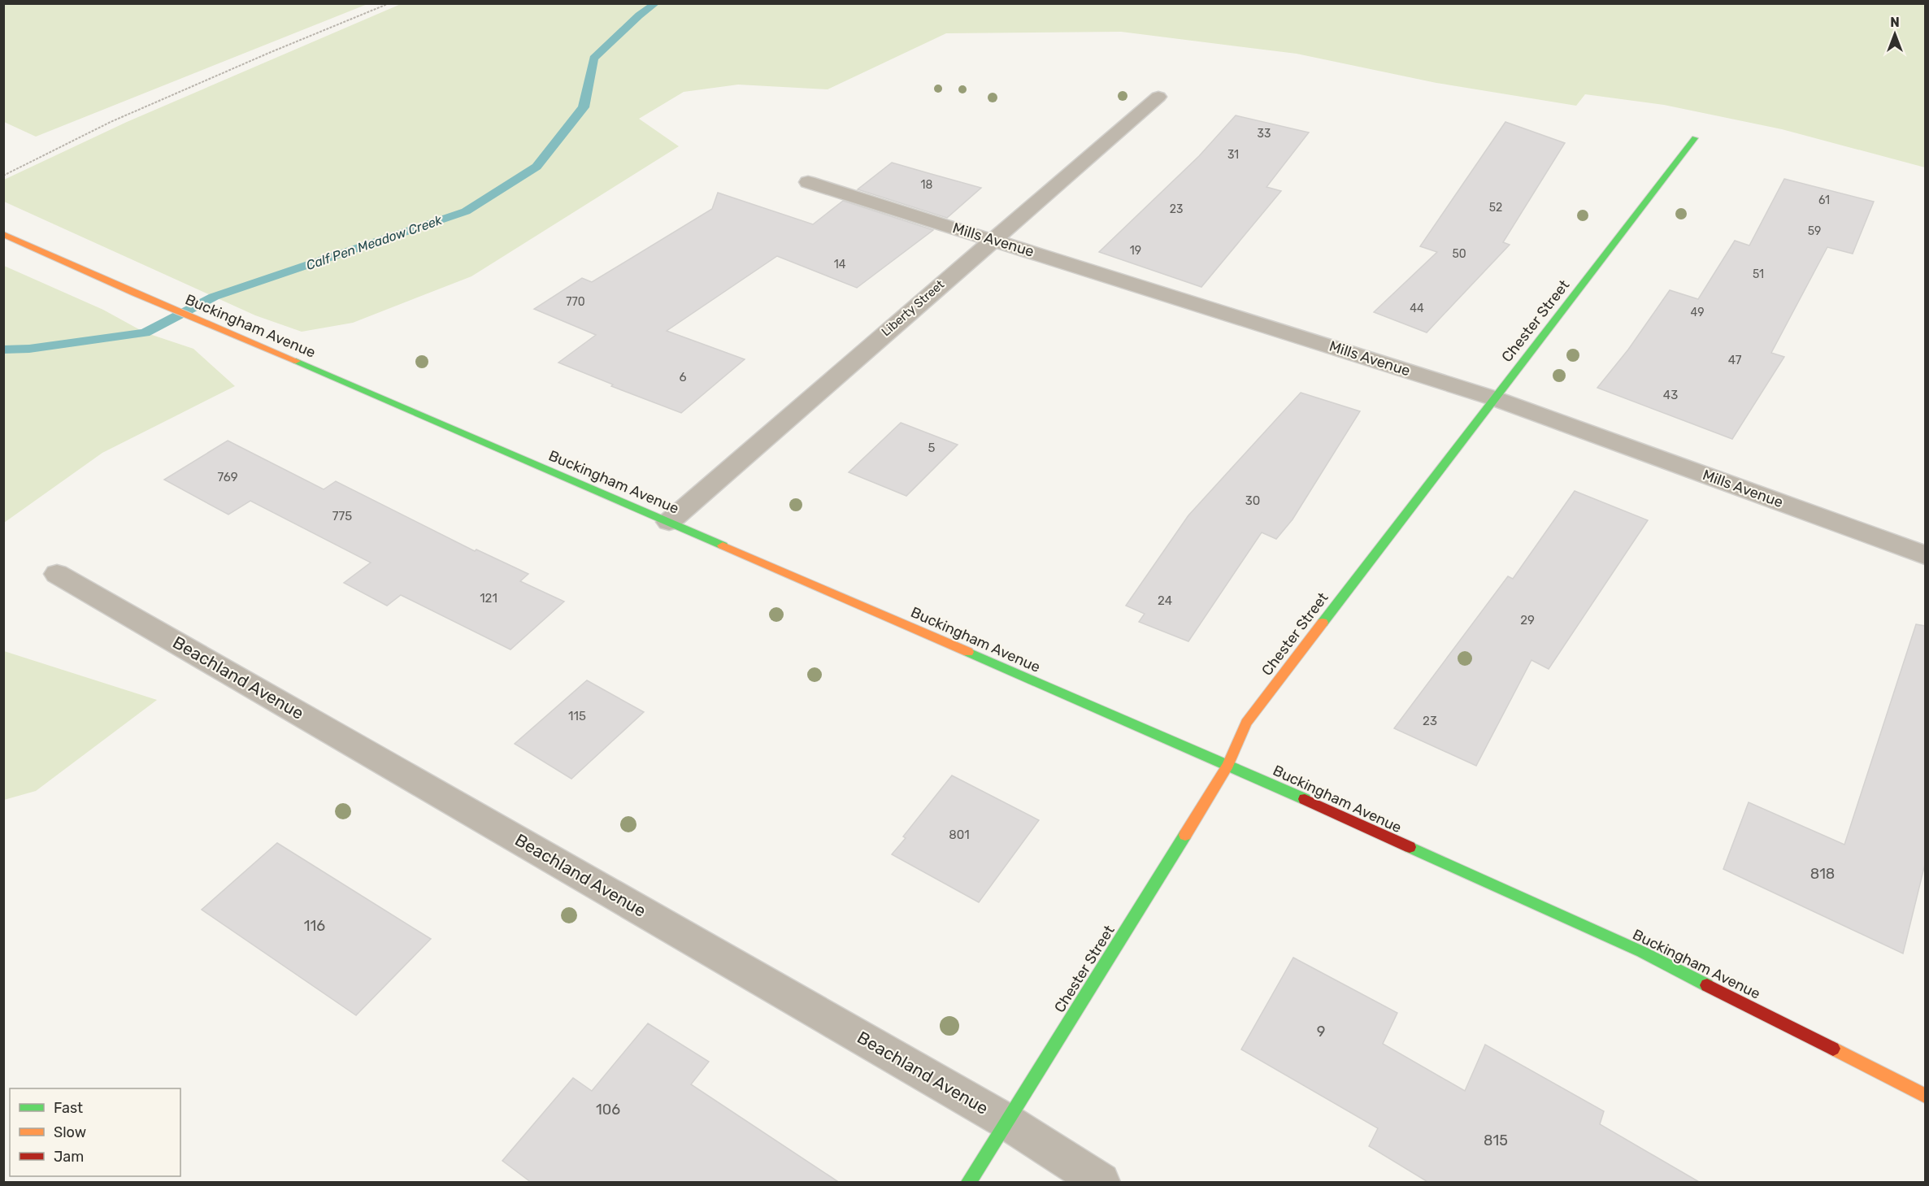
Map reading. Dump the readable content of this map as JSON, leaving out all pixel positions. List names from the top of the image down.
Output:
{
  "streets": {
    "main road": ["Chester Street", "Buckingham Avenue"],
    "street": ["Mills Avenue", "Liberty Street", "Beachland Avenue"]
  },
  "crossings": [
    ["Mills Avenue", "Liberty Street"],
    ["Mills Avenue", "Chester Street"],
    ["Liberty Street", "Buckingham Avenue"],
    ["Chester Street", "Buckingham Avenue"],
    ["Chester Street", "Beachland Avenue"]
  ],
  "water": ["Calf Pen Meadow Creek"],
  "house_numbers": [
    "33",
    "31",
    "18",
    "61",
    "52",
    "23",
    "59",
    "19",
    "50",
    "14",
    "51",
    "770",
    "44",
    "49",
    "47",
    "6",
    "43",
    "5",
    "769",
    "30",
    "775",
    "121",
    "24",
    "29",
    "115",
    "23",
    "801",
    "818",
    "116",
    "9",
    "106",
    "815"
  ],
  "legend": ["Fast", "Slow", "Jam"],
  "north": "top"
}
